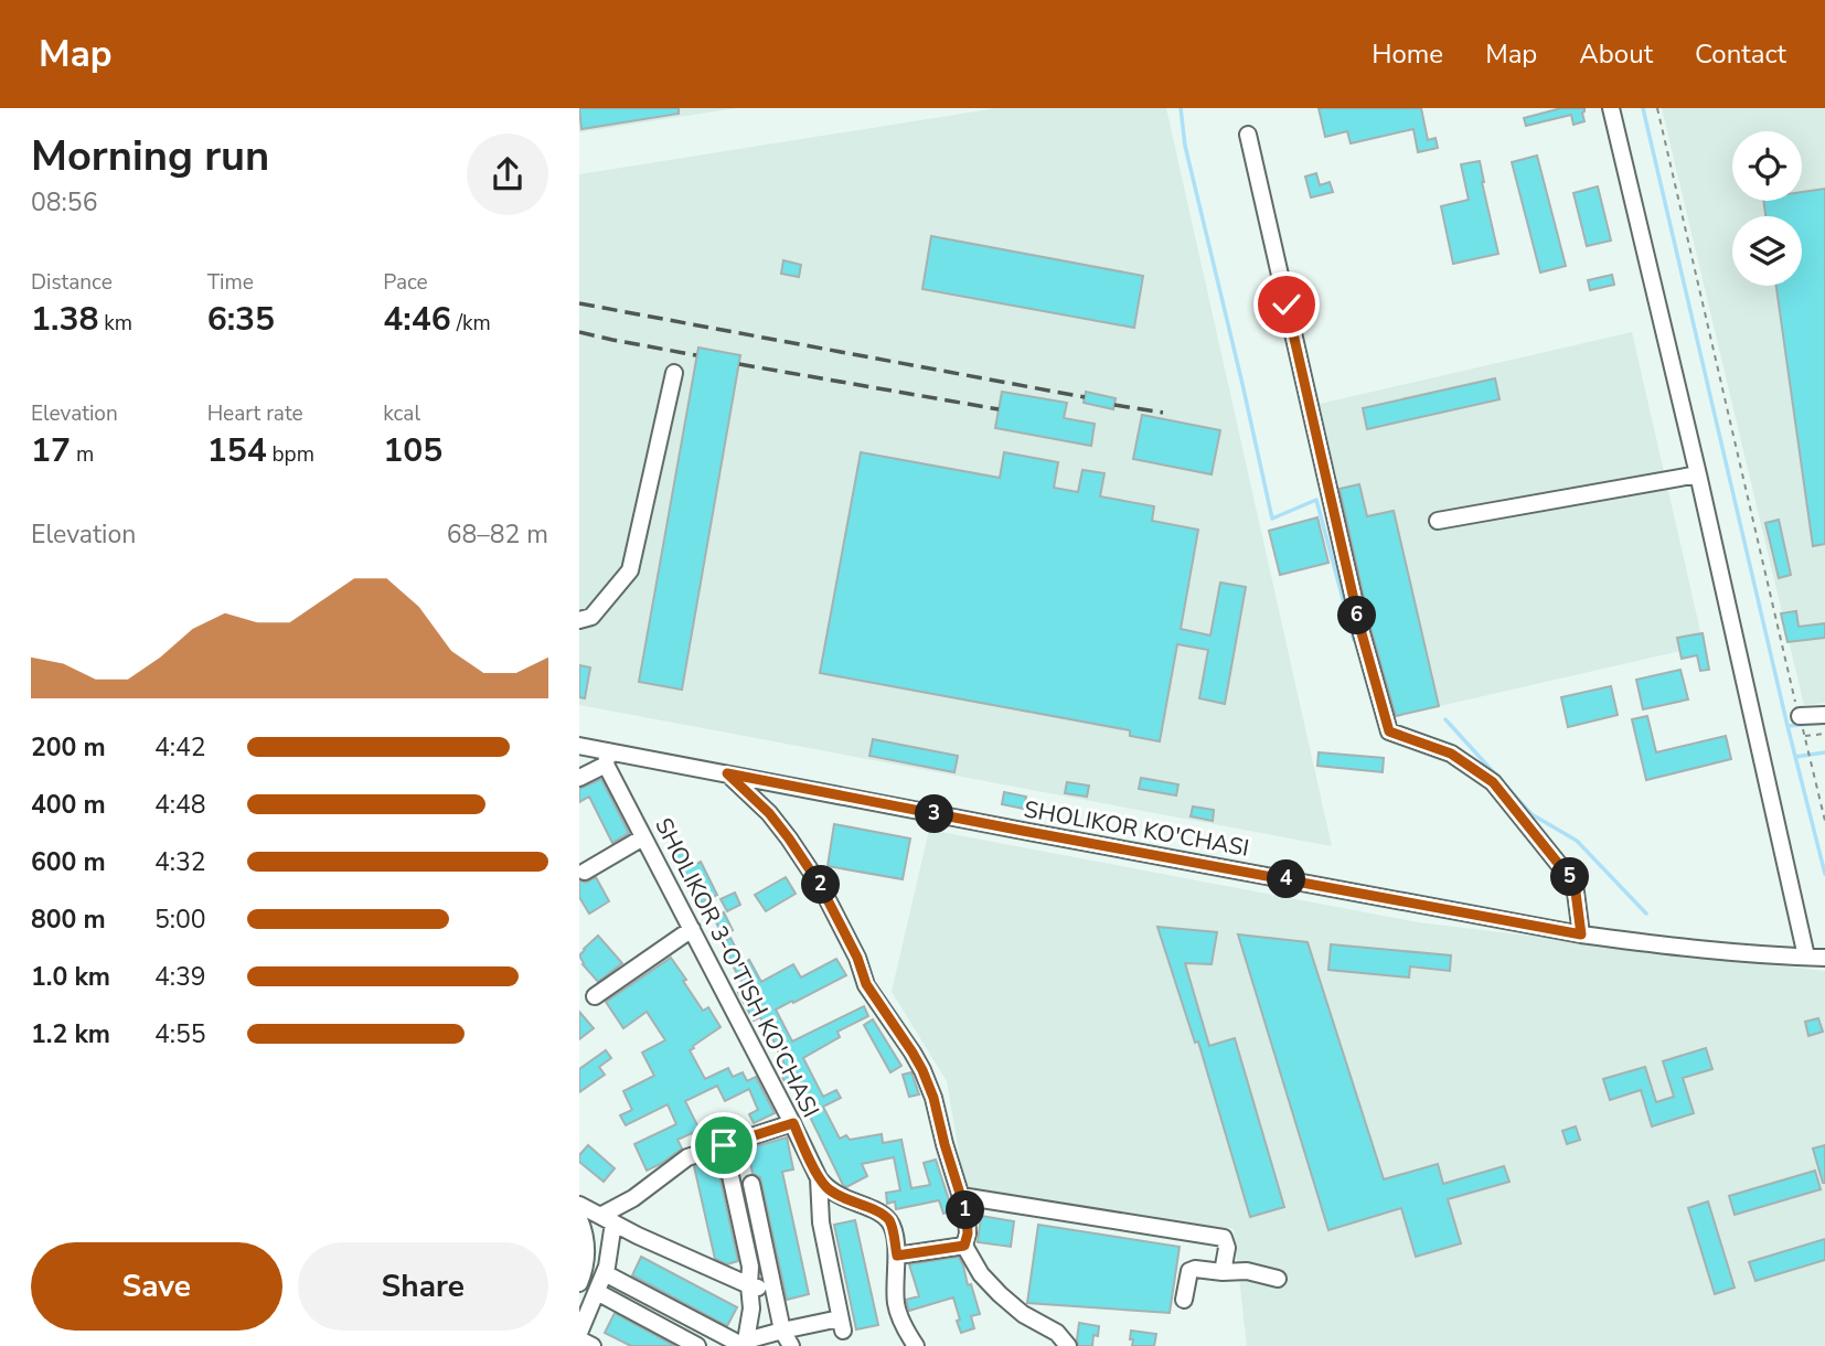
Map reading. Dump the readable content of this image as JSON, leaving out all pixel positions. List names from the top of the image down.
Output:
{
  "streets": {
    "street": ["SHOLIKOR KO'CHASI", "SHOLIKOR 3-O'TISH KO'CHASI"]
  },
  "crossings": [
    ["SHOLIKOR KO'CHASI", "SHOLIKOR 3-O'TISH KO'CHASI"]
  ],
  "page": {
    "header": "Map",
    "nav": [
      "Home",
      "Map",
      "About",
      "Contact"
    ],
    "heading": ["Morning run", "08:56"],
    "stats": [
      ["Distance", "1.38 km"],
      ["Time", "6:35"],
      ["Pace", "4:46 /km"],
      ["Elevation", "17 m"],
      ["Heart rate", "154 bpm"],
      ["kcal", "105"]
    ],
    "chart": ["Elevation", "68–82 m"],
    "pins": [
      "6",
      "3",
      "5",
      "4",
      "2",
      "1"
    ],
    "list": [
      {
        "name": "200 m",
        "note": "4:42"
      },
      {
        "name": "400 m",
        "note": "4:48"
      },
      {
        "name": "600 m",
        "note": "4:32"
      },
      {
        "name": "800 m",
        "note": "5:00"
      },
      {
        "name": "1.0 km",
        "note": "4:39"
      },
      {
        "name": "1.2 km",
        "note": "4:55"
      }
    ],
    "buttons": ["Save", "Share"]
  }
}
